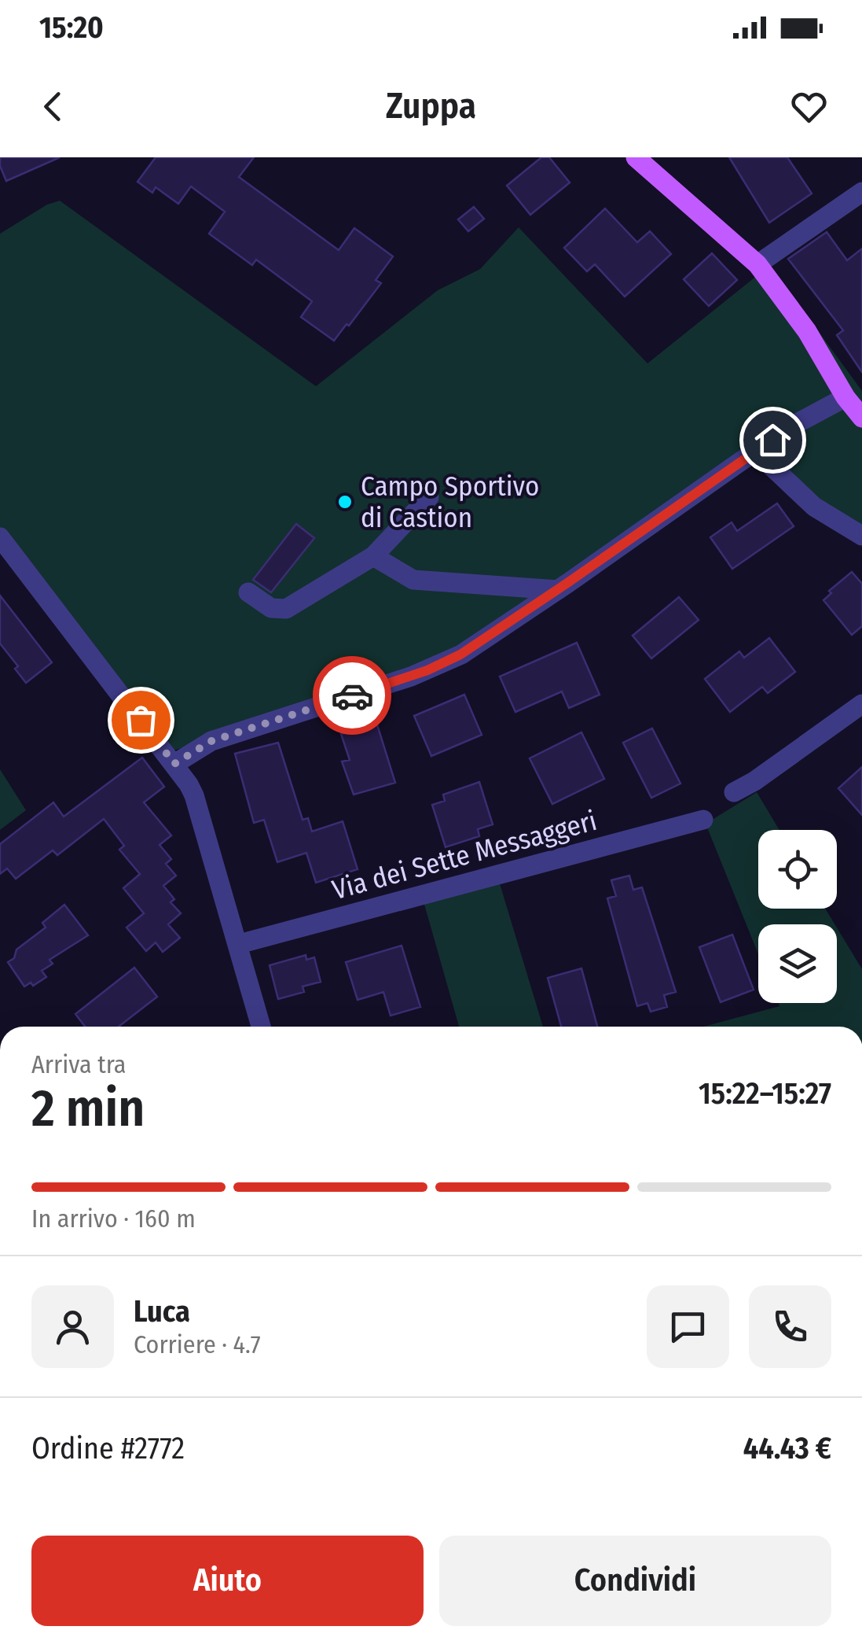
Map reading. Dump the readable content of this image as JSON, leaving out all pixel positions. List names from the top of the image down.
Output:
{
  "streets": {
    "street": ["Via dei Sette Messaggeri"]
  },
  "places": ["Campo Sportivo di Castion"],
  "page": {
    "status": "15:20",
    "header": "Zuppa",
    "heading": ["2 min", "Arriva tra", "15:22–15:27"],
    "panel": [
      "Luca",
      "Corriere · 4.7",
      "Ordine #2772",
      "44.43 €"
    ],
    "bar": "In arrivo · 160 m",
    "buttons": ["Aiuto", "Condividi"]
  }
}
